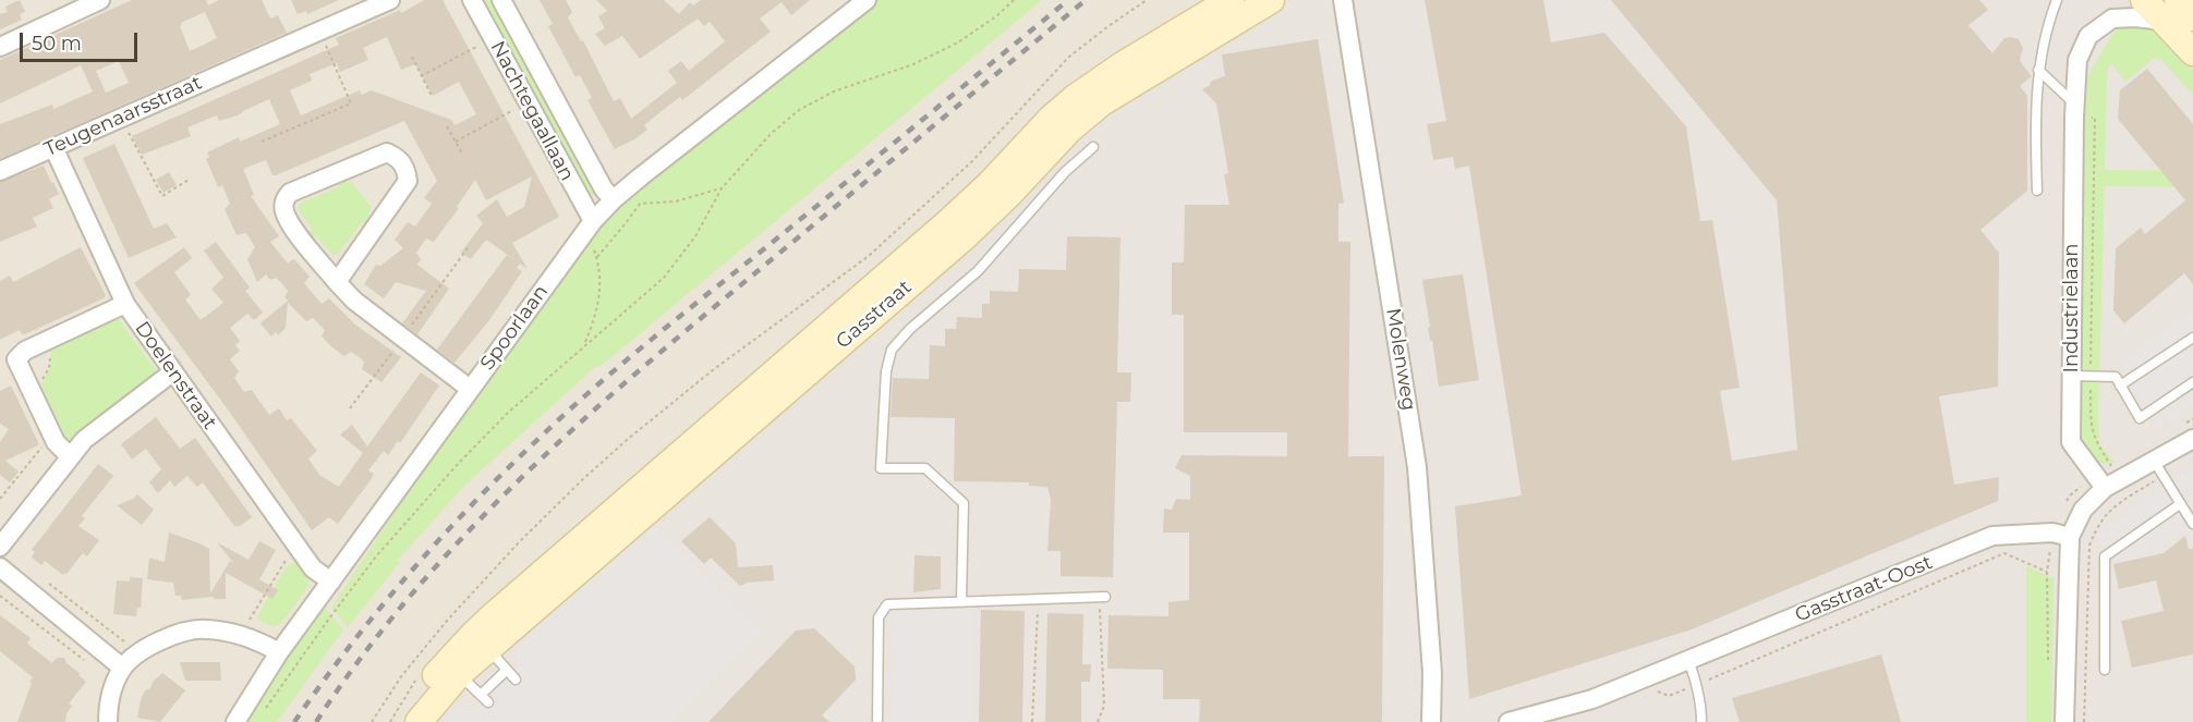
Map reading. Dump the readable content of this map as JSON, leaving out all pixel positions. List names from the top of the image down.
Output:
{
  "streets": {
    "street": [
      "Nachtegaallaan",
      "Teugenaarsstraat",
      "Industrielaan",
      "Gasstraat",
      "Spoorlaan",
      "Molenweg",
      "Doelenstraat",
      "Gasstraat-Oost"
    ]
  },
  "crossings": [
    ["Nachtegaallaan", "Spoorlaan"],
    ["Teugenaarsstraat", "Doelenstraat"],
    ["Spoorlaan", "Doelenstraat"]
  ],
  "scale_bar": "50 m"
}
